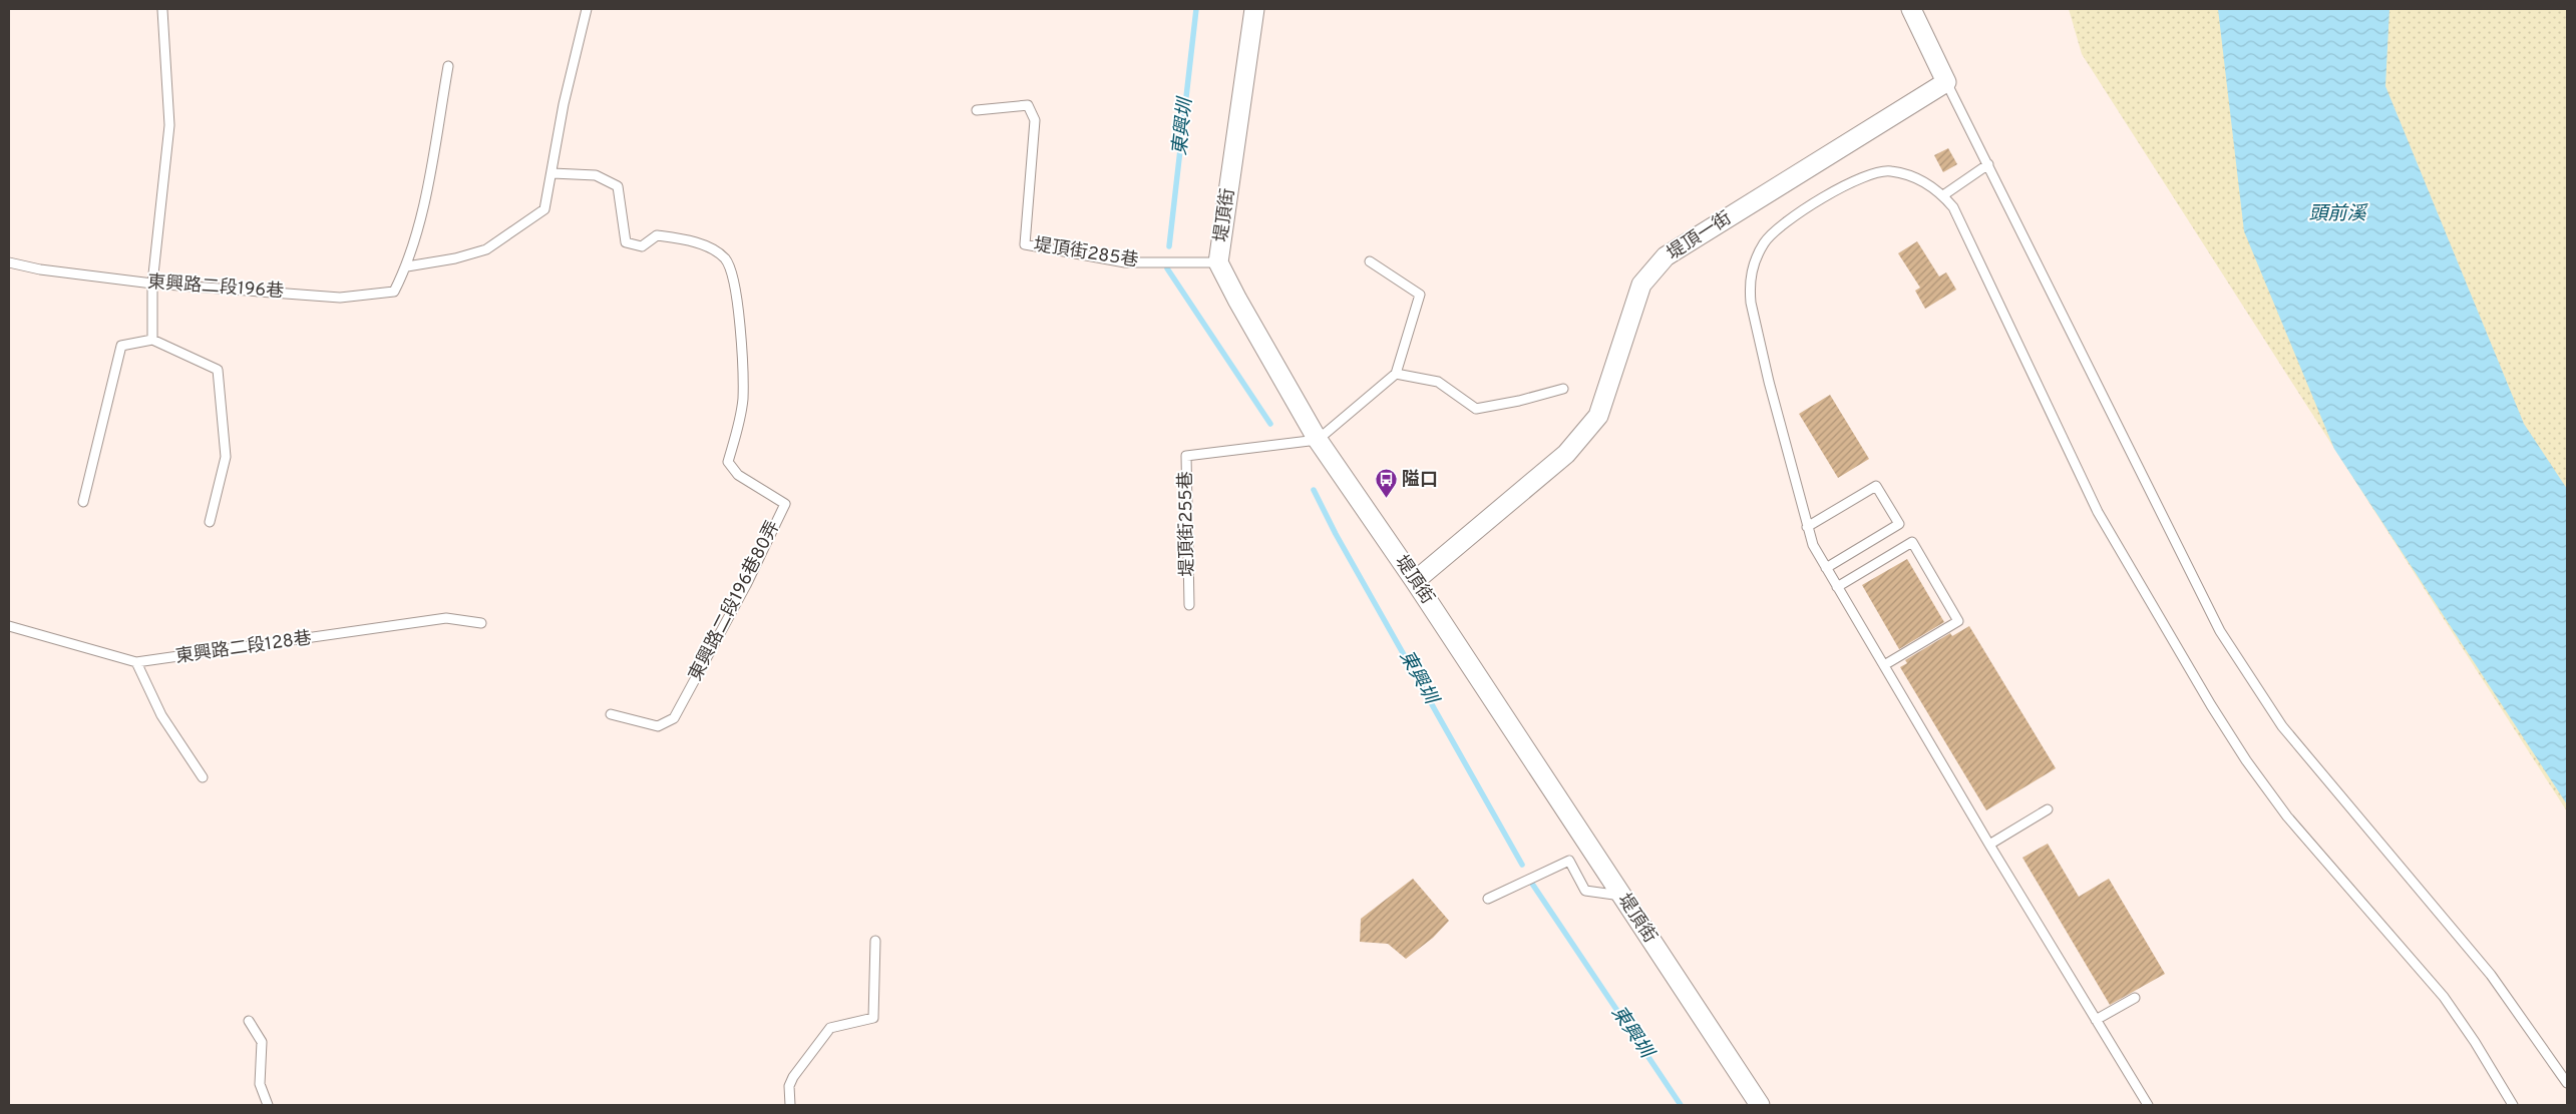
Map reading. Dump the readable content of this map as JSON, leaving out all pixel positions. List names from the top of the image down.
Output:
{
  "streets": {
    "street": ["堤頂街", "堤頂一街"],
    "lane": [
      "堤頂街285巷",
      "東興路二段196巷",
      "堤頂街255巷",
      "東興路二段196巷80弄",
      "東興路二段128巷"
    ]
  },
  "crossings": [
    ["堤頂街", "堤頂一街"],
    ["堤頂街", "堤頂街285巷"],
    ["堤頂街", "堤頂街255巷"]
  ],
  "water": ["東興圳", "頭前溪"],
  "places": {
    "bus stop": ["隘口"]
  }
}
